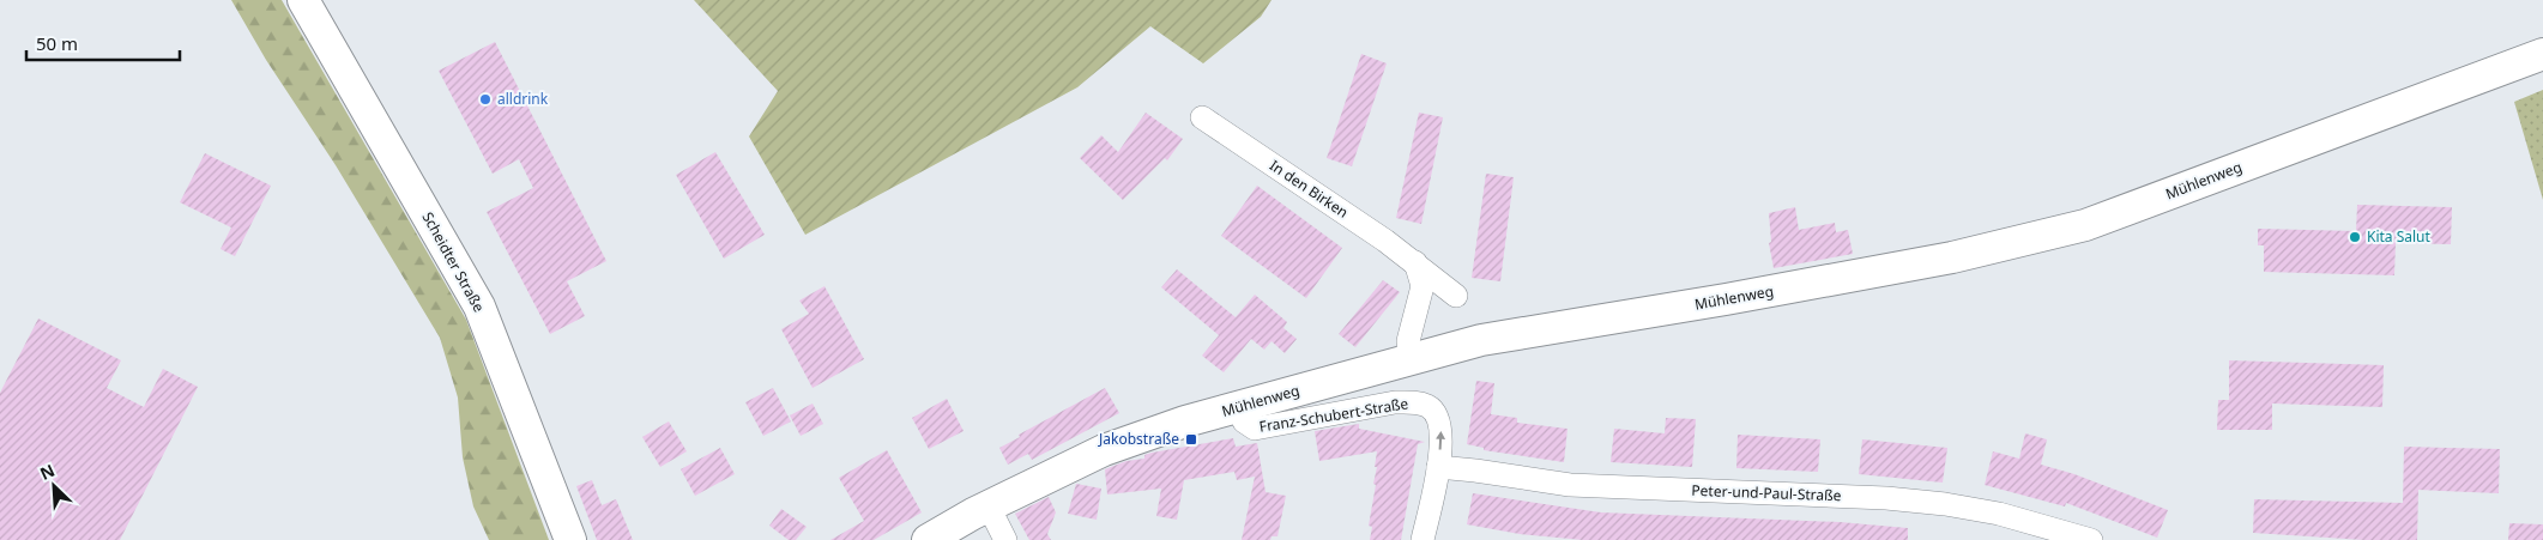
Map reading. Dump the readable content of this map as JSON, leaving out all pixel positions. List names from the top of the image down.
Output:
{
  "streets": {
    "street": [
      "Mühlenweg",
      "In den Birken",
      "Scheidter Straße",
      "Franz-Schubert-Straße",
      "Peter-und-Paul-Straße"
    ]
  },
  "crossings": [
    ["Mühlenweg", "Franz-Schubert-Straße"],
    ["Franz-Schubert-Straße", "Peter-und-Paul-Straße"]
  ],
  "places": {
    "other": ["alldrink", "Kita Salut"],
    "transit": ["Jakobstraße"]
  },
  "scale_bar": "50 m",
  "north": "top left"
}
